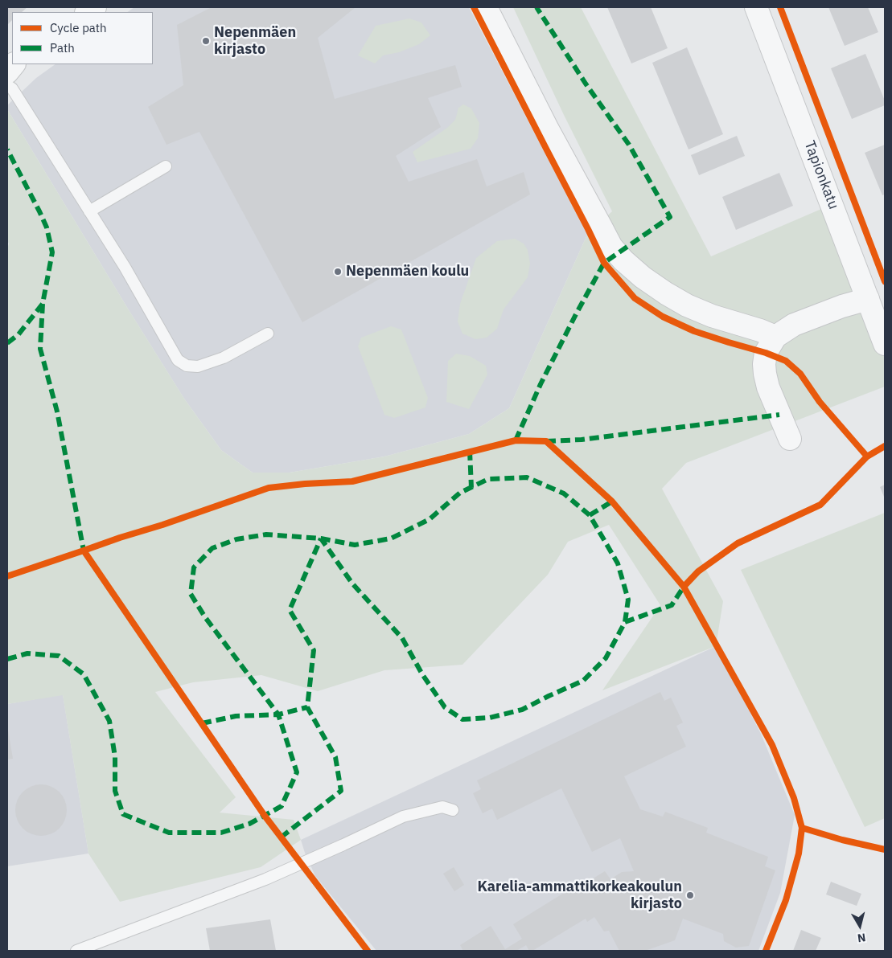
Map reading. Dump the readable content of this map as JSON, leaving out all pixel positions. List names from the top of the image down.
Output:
{
  "streets": {
    "street": ["Tapionkatu"]
  },
  "places": ["Nepenmäen kirjasto", "Nepenmäen koulu", "Karelia-ammattikorkeakoulun kirjasto"],
  "legend": ["Cycle path", "Path"],
  "north": "bottom"
}
